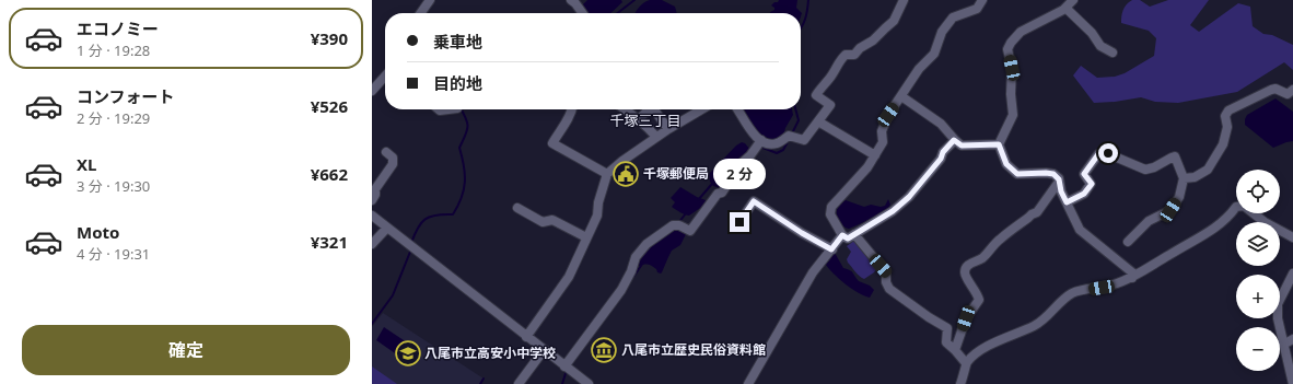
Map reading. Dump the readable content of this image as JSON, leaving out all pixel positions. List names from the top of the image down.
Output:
{
  "districts": ["千塚三丁目"],
  "places": {
    "public building": ["千塚郵便局"],
    "museum": ["八尾市立歴史民俗資料館"],
    "school or university": ["八尾市立高安小中学校"]
  },
  "page": {
    "list": [
      {
        "name": "エコノミー",
        "note": "1 分 · 19:28",
        "value": "¥390"
      },
      {
        "name": "コンフォート",
        "note": "2 分 · 19:29",
        "value": "¥526"
      },
      {
        "name": "XL",
        "note": "3 分 · 19:30",
        "value": "¥662"
      },
      {
        "name": "Moto",
        "note": "4 分 · 19:31",
        "value": "¥321"
      }
    ],
    "banner": ["乗車地", "目的地"],
    "bubble": "2 分",
    "map_buttons": ["+", "−"],
    "buttons": "確定"
  }
}
